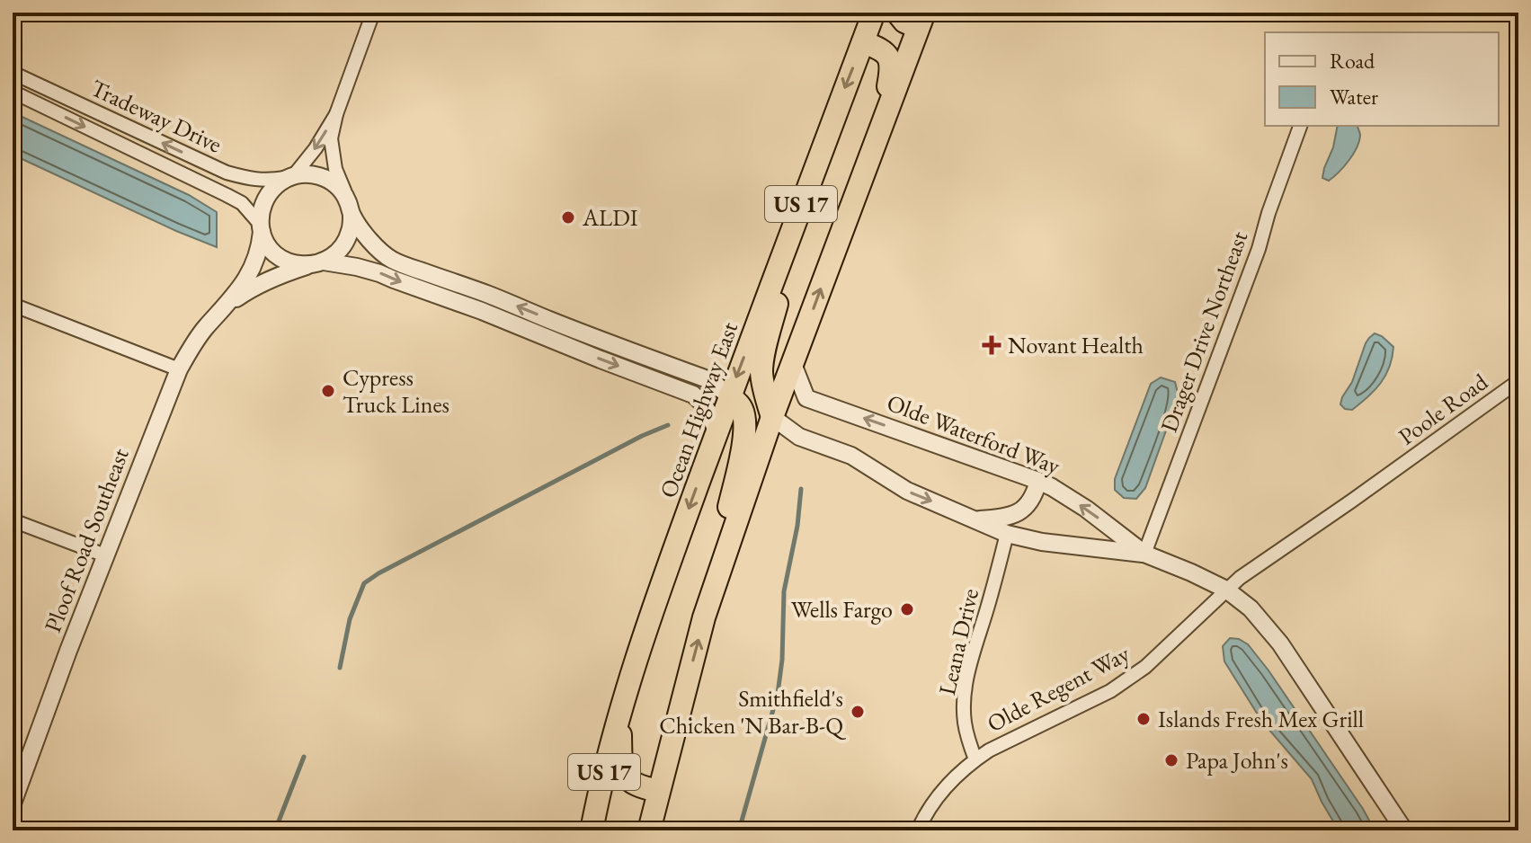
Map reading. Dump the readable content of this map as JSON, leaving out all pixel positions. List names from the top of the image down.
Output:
{
  "streets": {
    "highway": ["US 17", "Ocean Highway East"],
    "street": [
      "Tradeway Drive",
      "Drager Drive Northeast",
      "Poole Road",
      "Olde Waterford Way",
      "Ploof Road Southeast",
      "Leana Drive",
      "Olde Regent Way"
    ]
  },
  "crossings": [
    ["Tradeway Drive", "Ploof Road Southeast"],
    ["US 17", "Olde Waterford Way"],
    ["Drager Drive Northeast", "Olde Waterford Way"],
    ["Poole Road", "Olde Waterford Way"],
    ["Poole Road", "Olde Regent Way"],
    ["Ocean Highway East", "Ploof Road Southeast"],
    ["Olde Waterford Way", "Leana Drive"],
    ["Olde Waterford Way", "Olde Regent Way"],
    ["Leana Drive", "Olde Regent Way"]
  ],
  "places": {
    "other": [
      "ALDI",
      "Cypress Truck Lines",
      "Wells Fargo",
      "Smithfield's Chicken 'N Bar-B-Q",
      "Islands Fresh Mex Grill",
      "Papa John's"
    ],
    "health": ["Novant Health"]
  },
  "legend": ["Road", "Water"]
}
